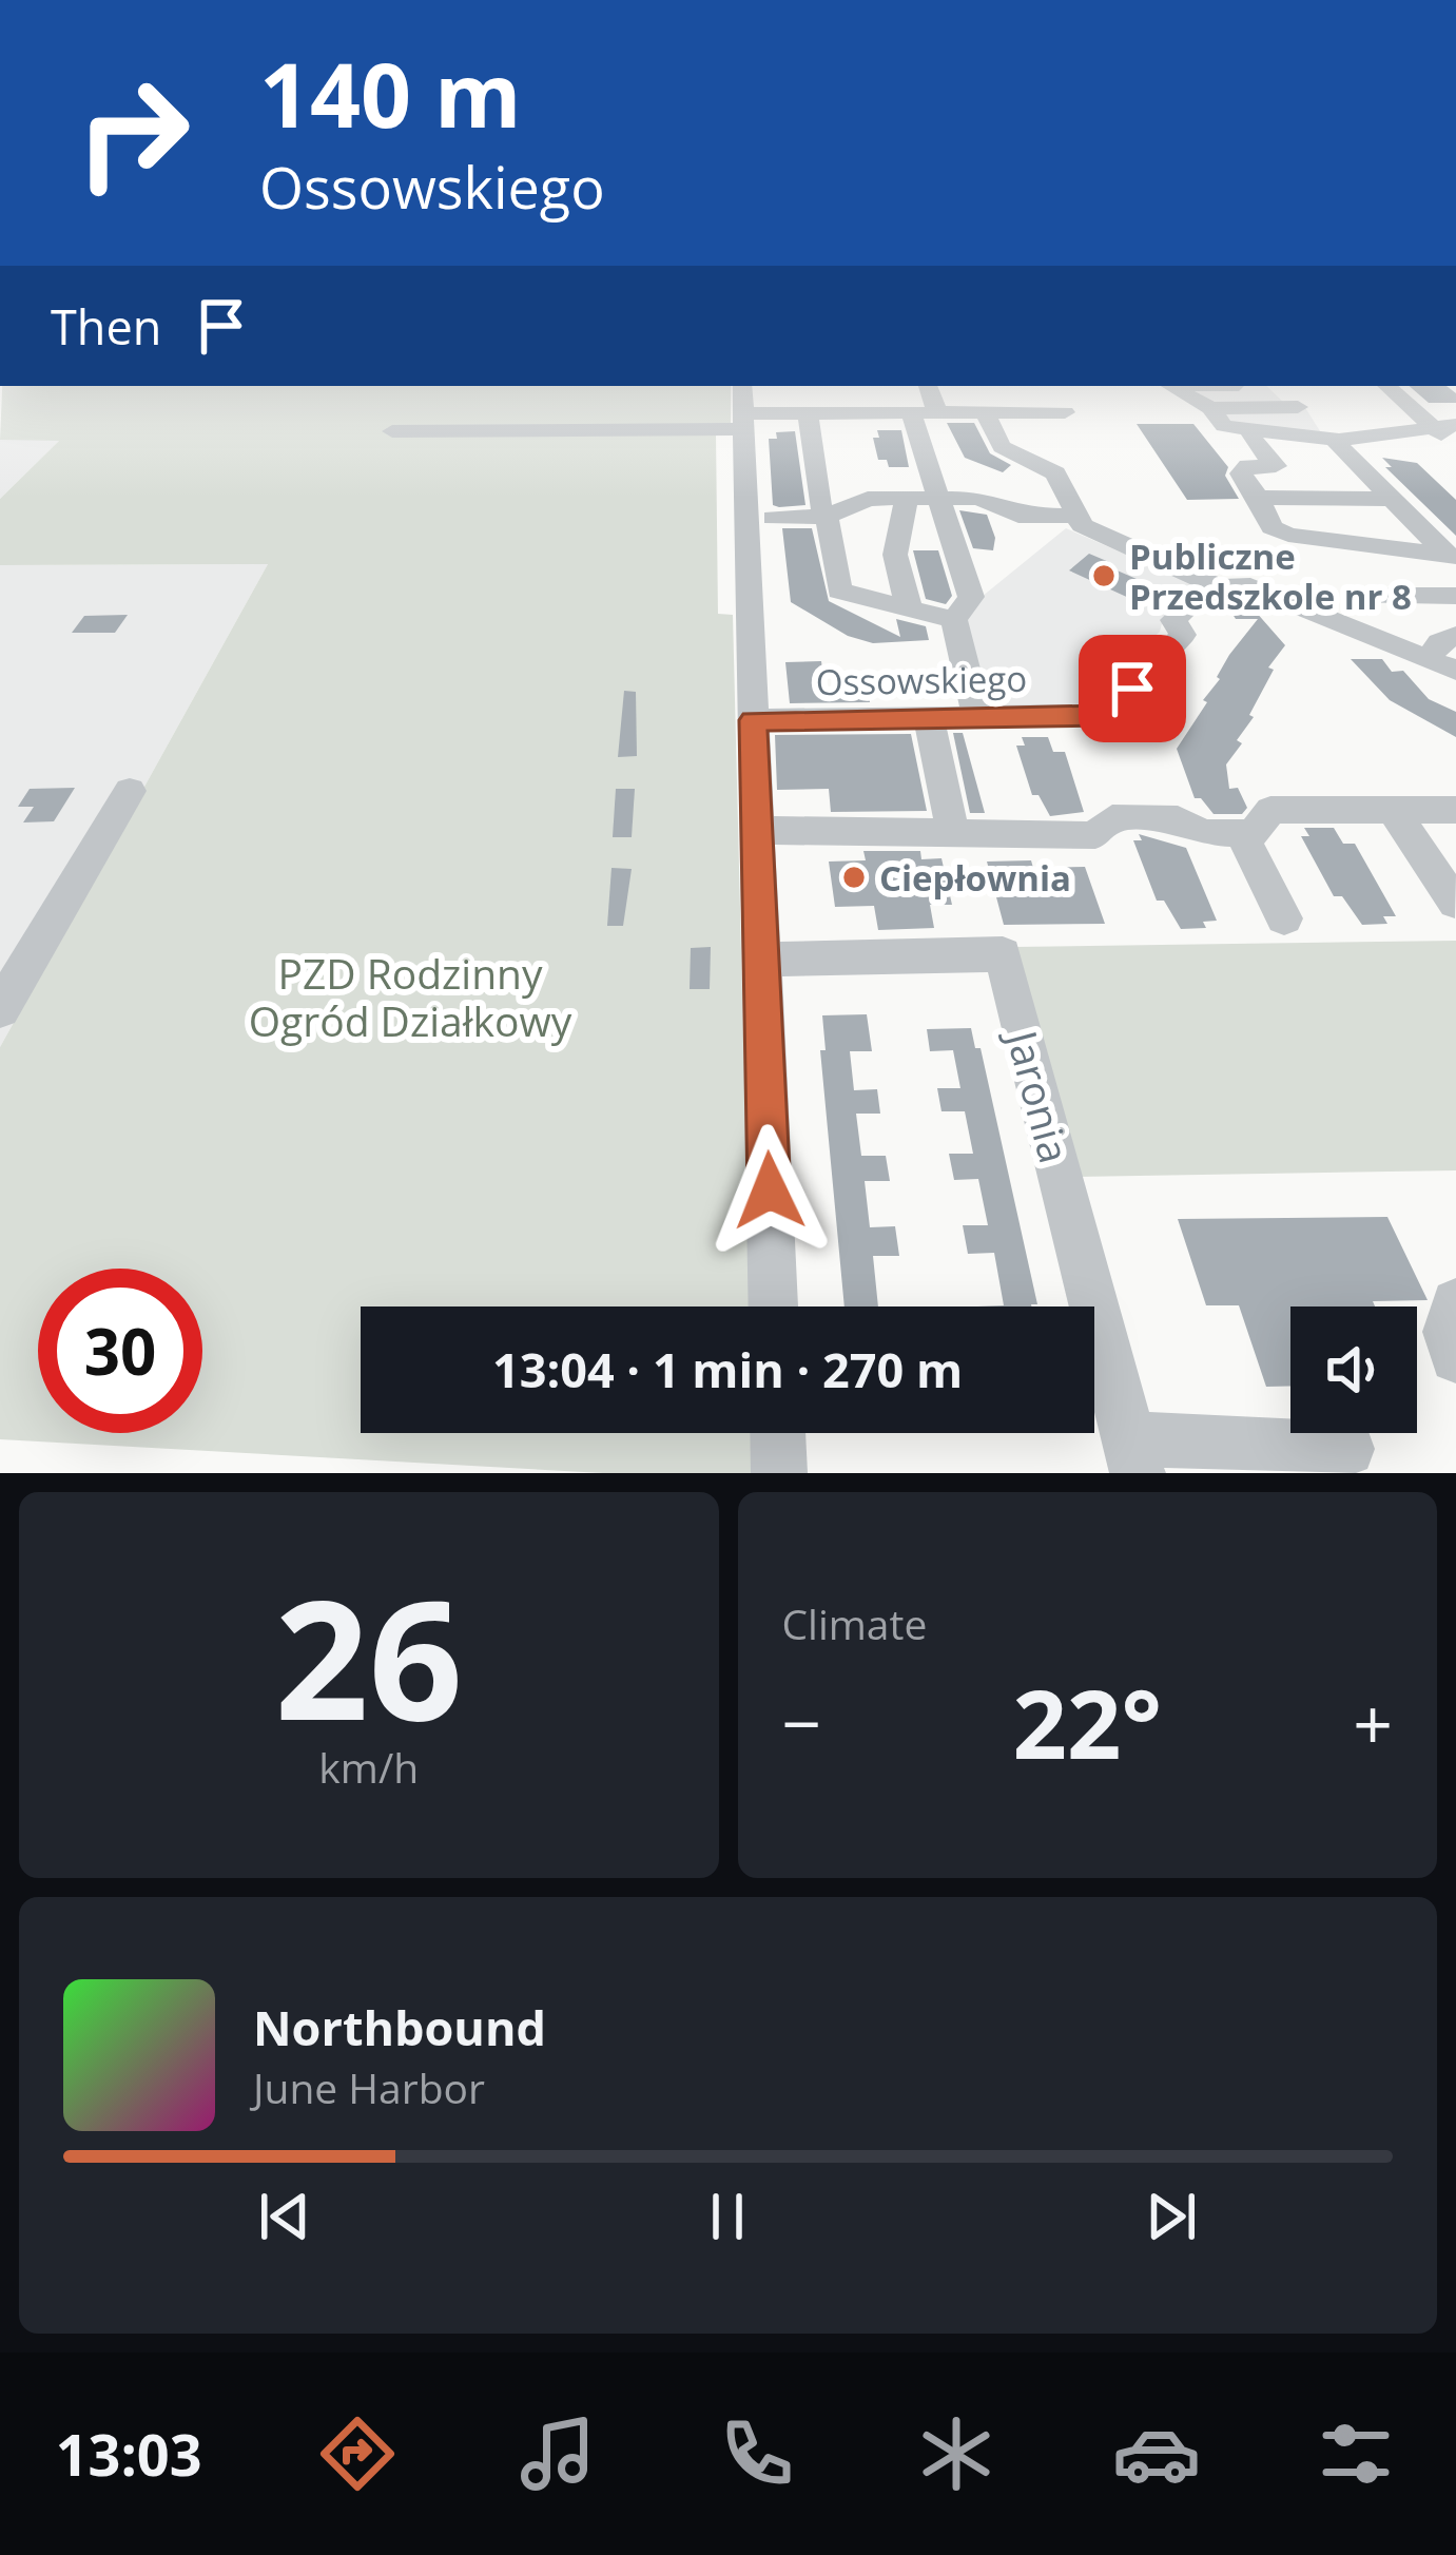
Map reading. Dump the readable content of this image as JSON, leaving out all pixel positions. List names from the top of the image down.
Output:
{
  "streets": {
    "street": ["Ossowskiego", "Jaronia"]
  },
  "parks": ["PZD Rodzinny Ogród Działkowy"],
  "places": ["Publiczne Przedszkole nr 8", "Ciepłownia"],
  "page": {
    "turn": ["140 m", "Ossowskiego"],
    "then": "Then",
    "limit": "30",
    "trip": "13:04 · 1 min · 270 m",
    "tile": [
      ["26", "km/h"],
      "Climate"
    ],
    "heat": ["−", "22°", "+"],
    "song": ["Northbound", "June Harbor"],
    "tabs": "13:03"
  }
}
